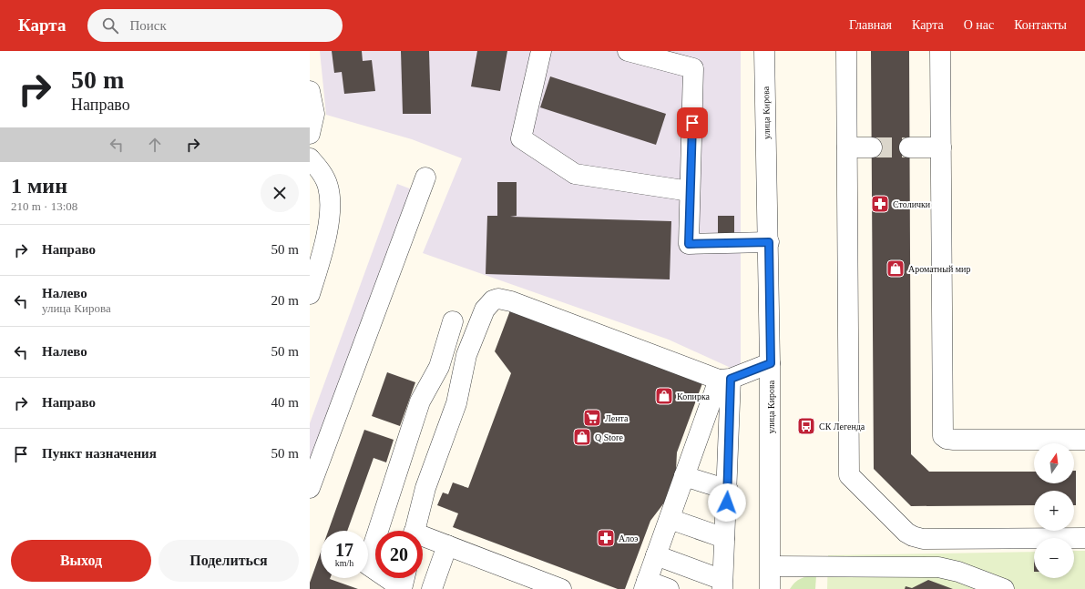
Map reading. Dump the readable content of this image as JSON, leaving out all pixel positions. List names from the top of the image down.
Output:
{
  "streets": {
    "street": ["улица Кирова"]
  },
  "places": {
    "pharmacy": ["Столички", "Алоэ"],
    "shop": ["Ароматный мир", "Копирка", "Q Store"],
    "supermarket": ["Лента"],
    "bus stop": ["СК Легенда"]
  },
  "north": "top",
  "page": {
    "header": "Карта",
    "search": "Поиск",
    "nav": [
      "Главная",
      "Карта",
      "О нас",
      "Контакты"
    ],
    "turn": ["50 m", "Направо"],
    "heading": ["1 мин", "210 m · 13:08"],
    "list": [
      {
        "name": "Направо",
        "value": "50 m"
      },
      {
        "name": "Налево",
        "note": "улица Кирова",
        "value": "20 m"
      },
      {
        "name": "Налево",
        "value": "50 m"
      },
      {
        "name": "Направо",
        "value": "40 m"
      },
      {
        "name": "Пункт назначения",
        "value": "50 m"
      }
    ],
    "map_buttons": ["+", "−"],
    "speed": "17 km/h",
    "limit": "20",
    "buttons": ["Выход", "Поделиться"]
  }
}
